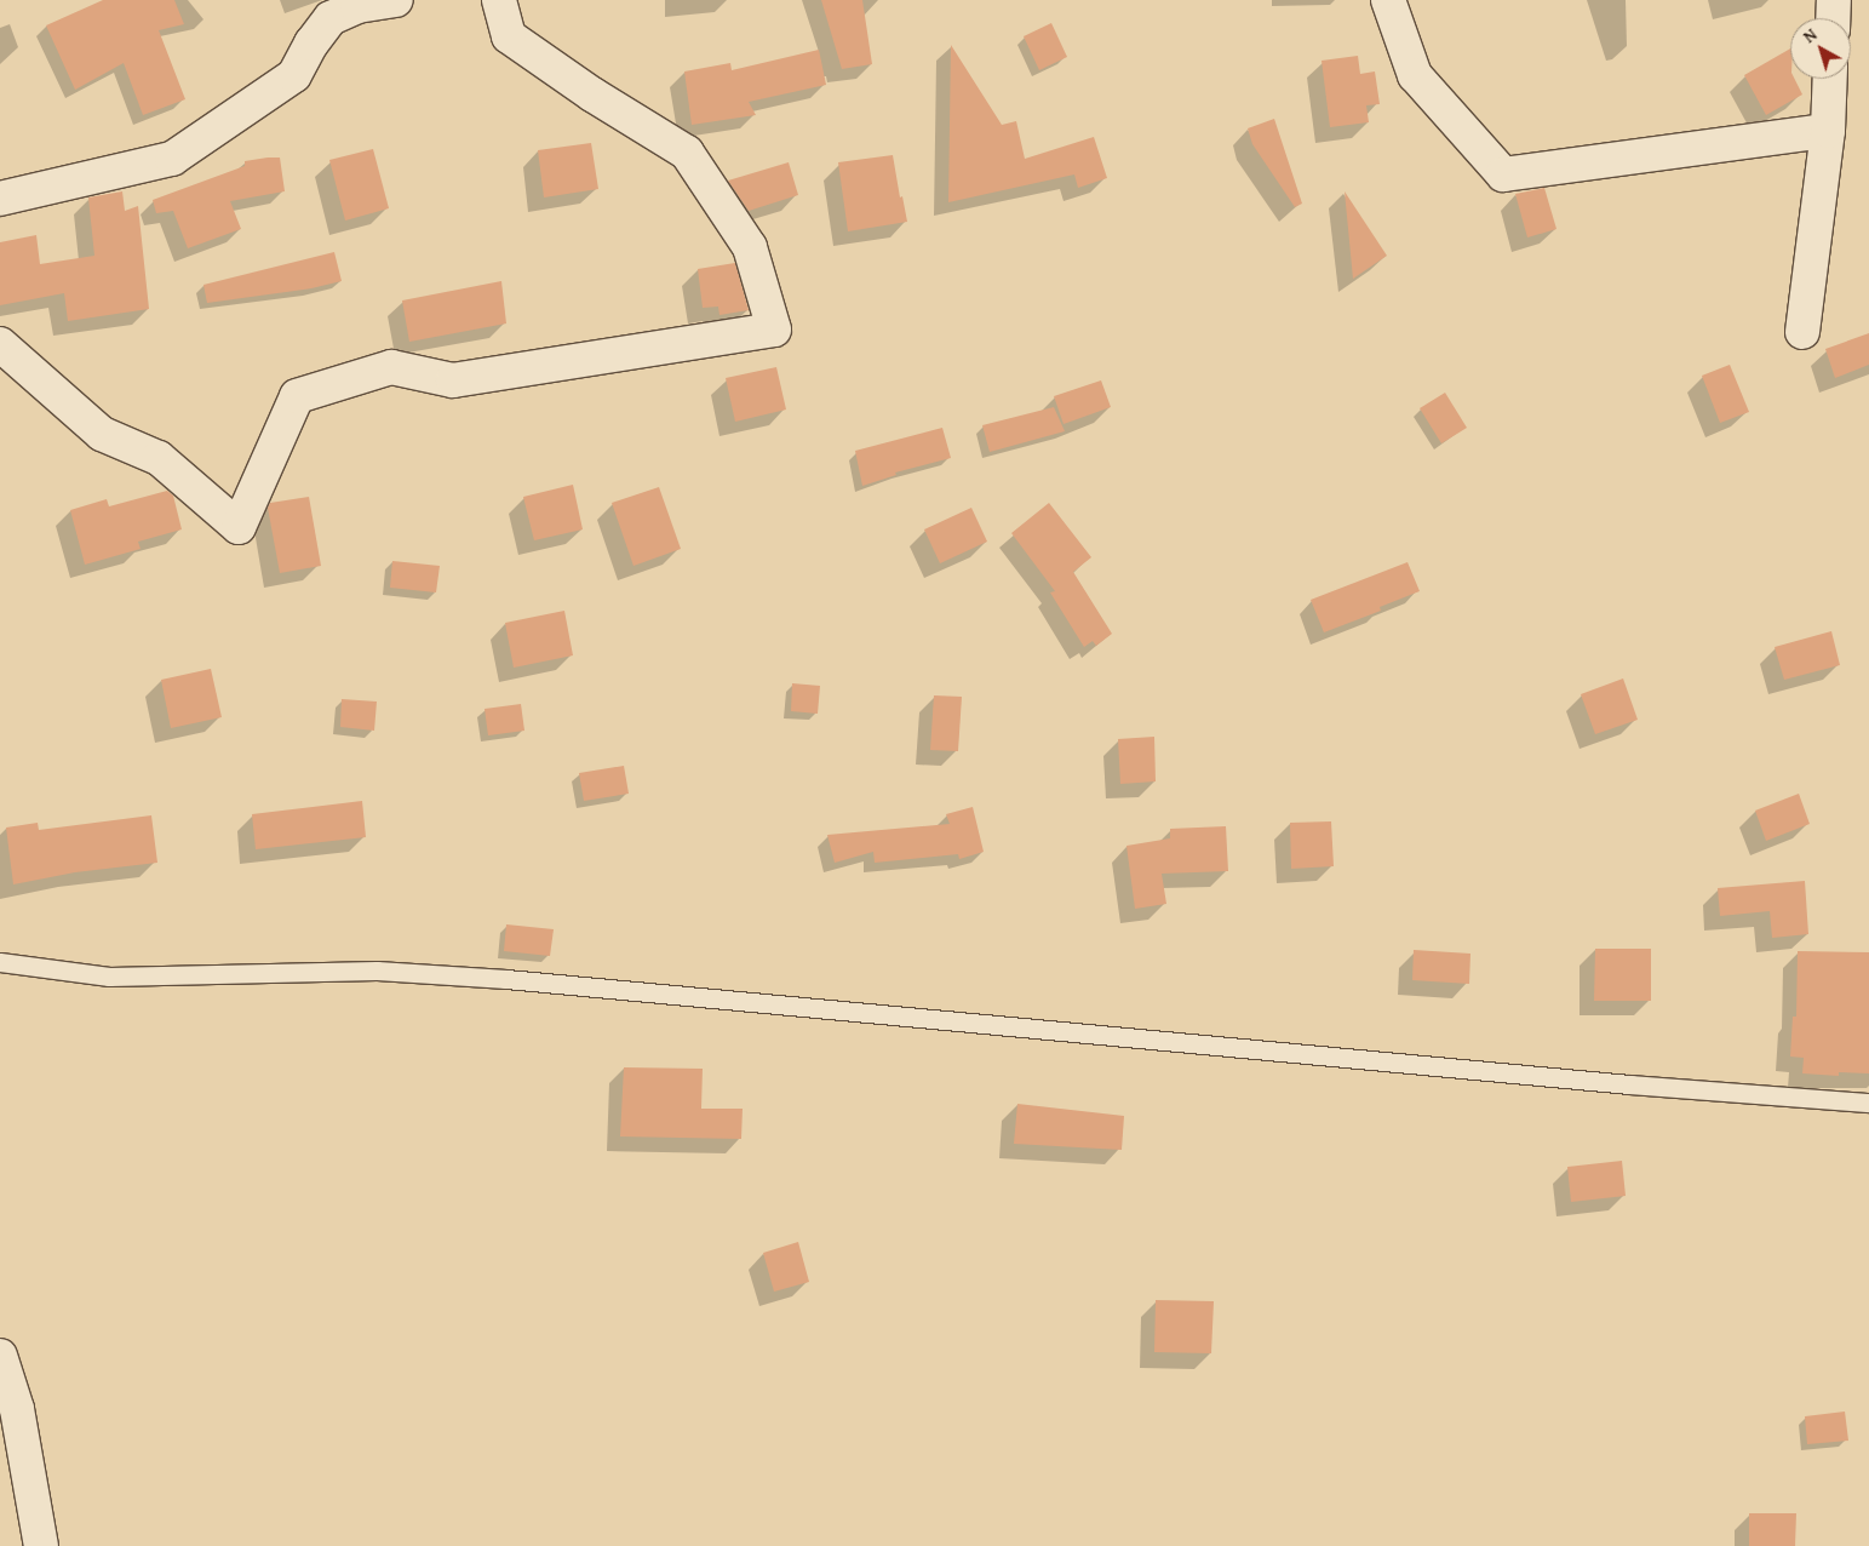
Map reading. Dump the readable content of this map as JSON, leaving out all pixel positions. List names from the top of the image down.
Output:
{
  "north": "top left"
}
